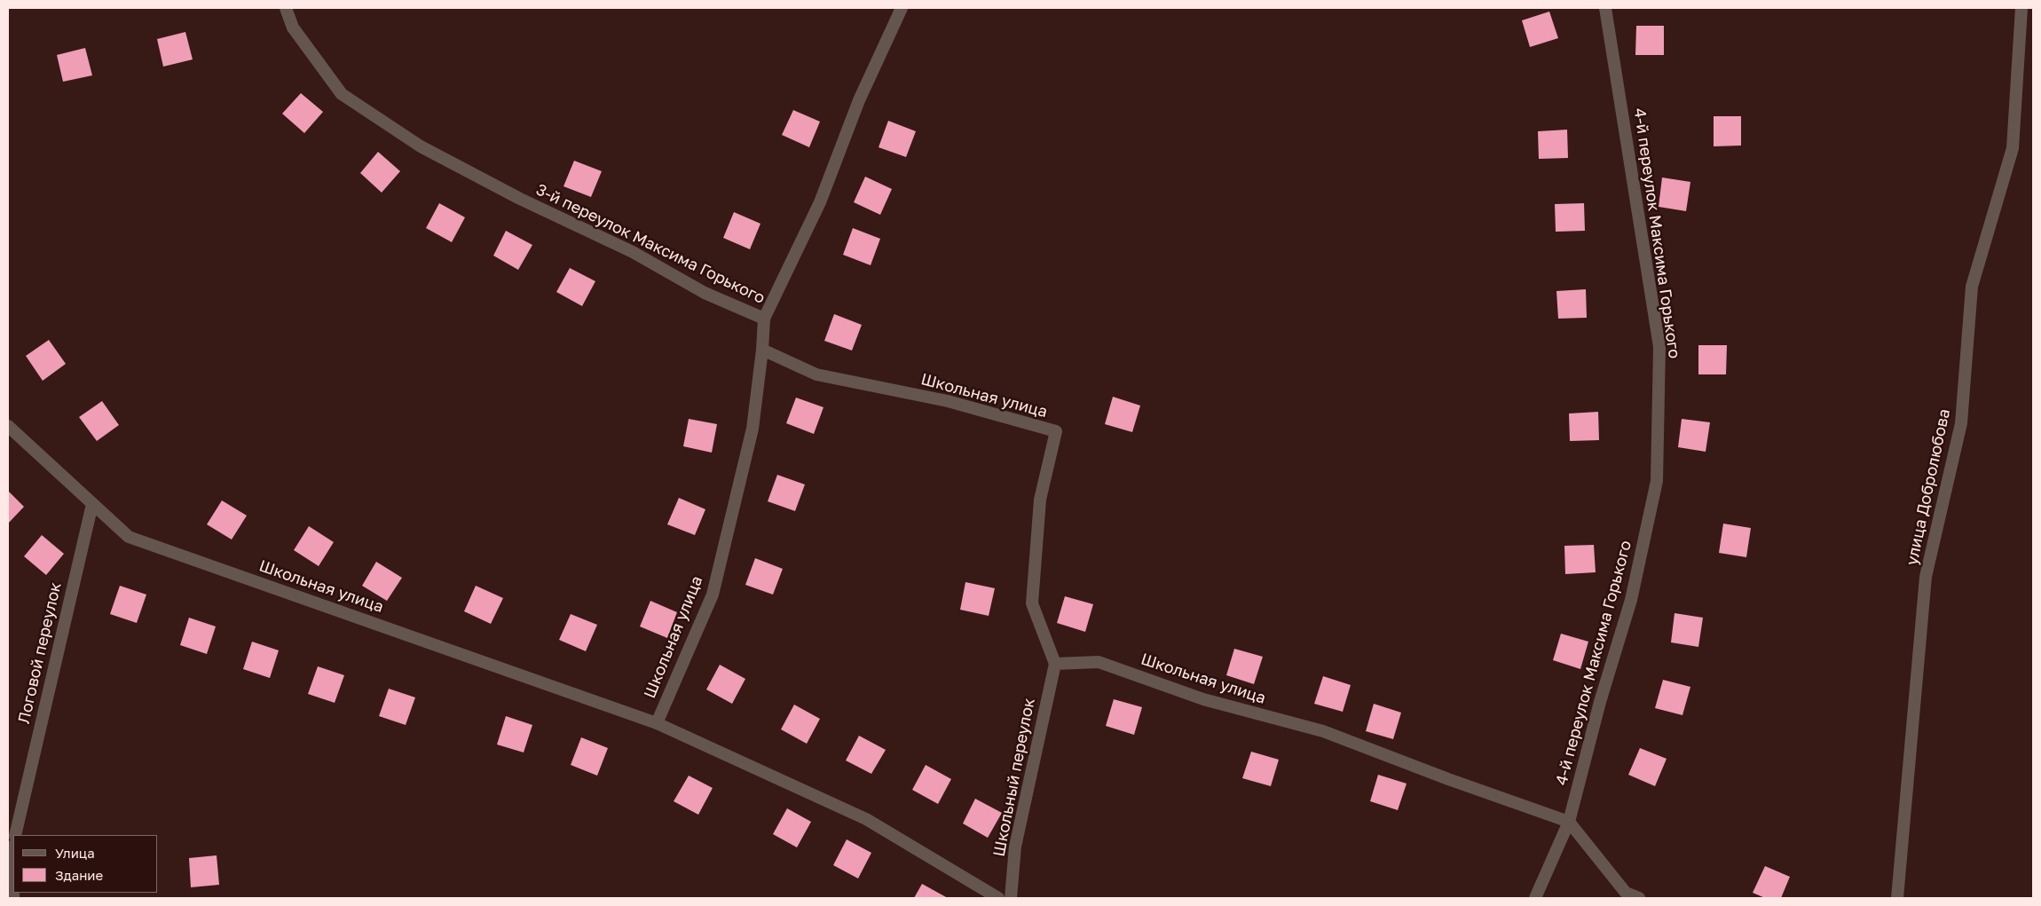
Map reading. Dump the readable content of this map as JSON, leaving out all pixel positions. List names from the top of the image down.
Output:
{
  "streets": {
    "street": [
      "4-й переулок Максима Горького",
      "3-й переулок Максима Горького",
      "Школьная улица",
      "улица Добролюбова",
      "Логовой переулок",
      "Школьный переулок"
    ]
  },
  "crossings": [
    ["4-й переулок Максима Горького", "Школьная улица"],
    ["Школьная улица", "Логовой переулок"],
    ["Школьная улица", "Школьный переулок"]
  ],
  "legend": ["Улица", "Здание"]
}
